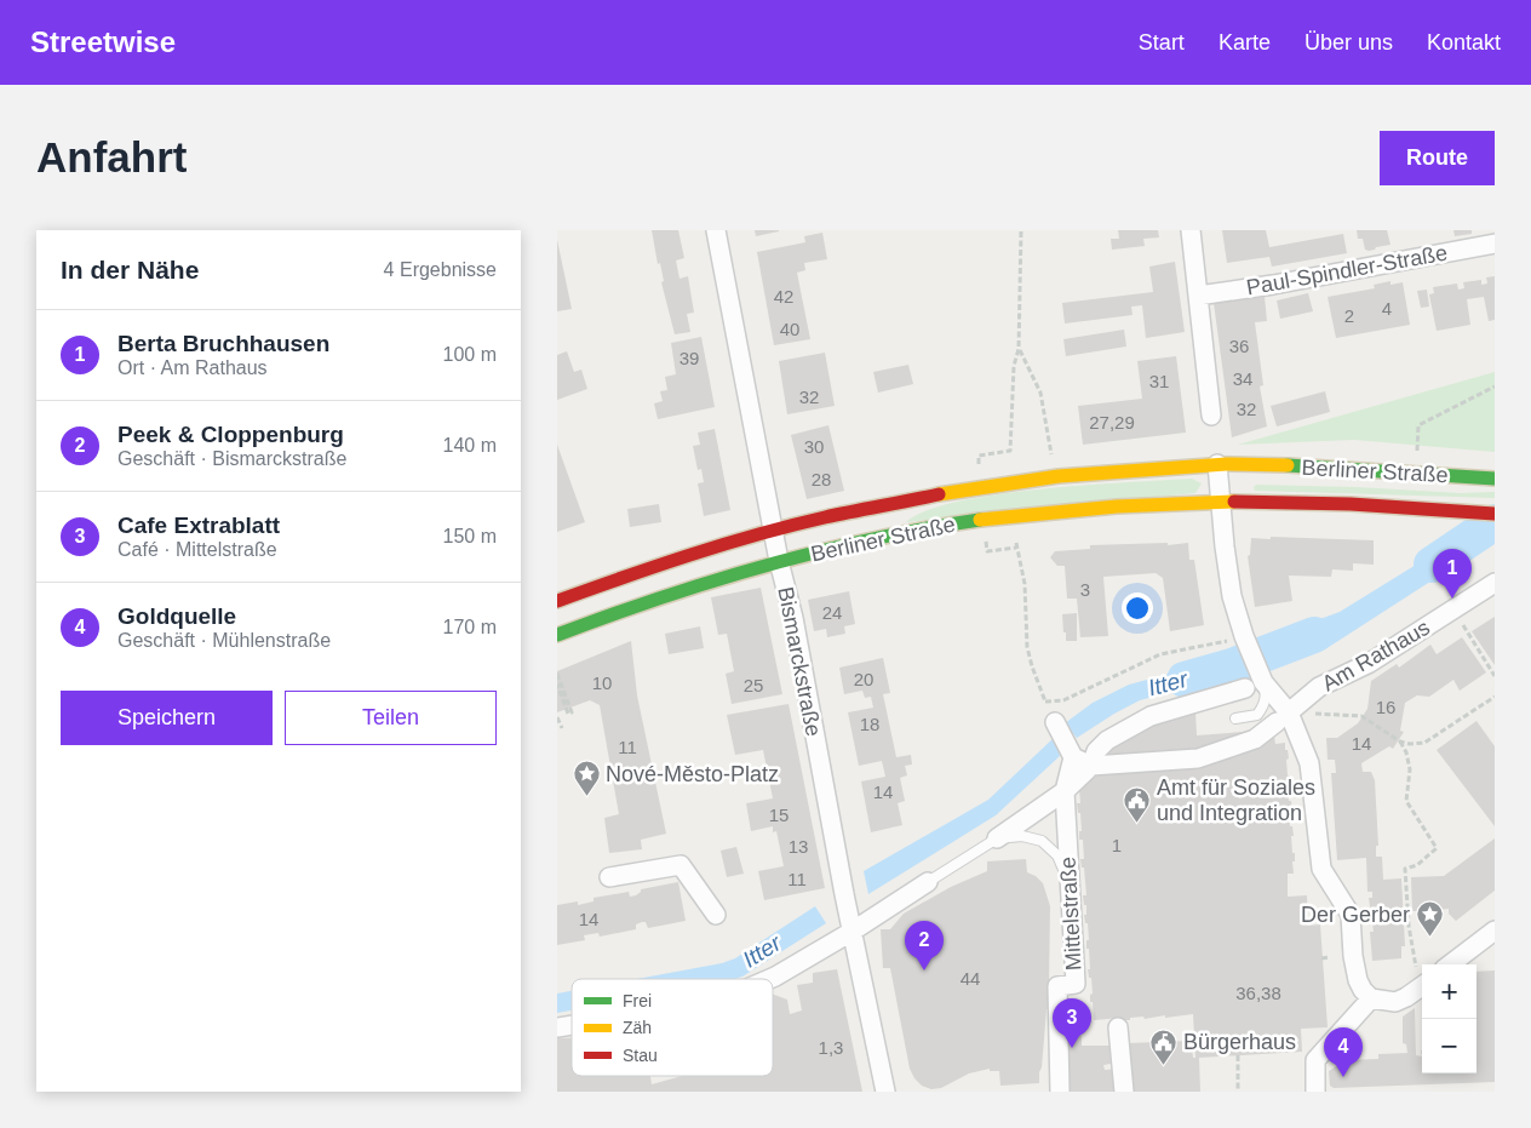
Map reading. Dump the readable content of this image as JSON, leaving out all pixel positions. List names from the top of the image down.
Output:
{
  "streets": {
    "main road": ["Berliner Straße"],
    "street": [
      "Paul-Spindler-Straße",
      "Am Rathaus",
      "Bismarckstraße",
      "Mittelstraße"
    ]
  },
  "crossings": [
    ["Berliner Straße", "Bismarckstraße"]
  ],
  "water": ["Itter"],
  "places": {
    "place": ["Nové-Město-Platz", "Der Gerber"],
    "public building": ["Amt für Soziales und Integration", "Bürgerhaus"]
  },
  "house_numbers": [
    "42",
    "4",
    "2",
    "40",
    "36",
    "39",
    "34",
    "31",
    "32",
    "32",
    "27,29",
    "30",
    "28",
    "3",
    "24",
    "20",
    "10",
    "25",
    "16",
    "18",
    "14",
    "11",
    "14",
    "15",
    "1",
    "13",
    "11",
    "14",
    "44",
    "36,38",
    "1,3"
  ],
  "legend": ["Frei", "Zäh", "Stau"],
  "page": {
    "header": "Streetwise",
    "nav": [
      "Start",
      "Karte",
      "Über uns",
      "Kontakt"
    ],
    "buttons": [
      "Route",
      ["Speichern", "Teilen"]
    ],
    "title": "Anfahrt",
    "heading": ["In der Nähe", "4 Ergebnisse"],
    "list": [
      {
        "mark": "1",
        "name": "Berta Bruchhausen",
        "note": "Ort · Am Rathaus",
        "value": "100 m"
      },
      {
        "mark": "2",
        "name": "Peek & Cloppenburg",
        "note": "Geschäft · Bismarckstraße",
        "value": "140 m"
      },
      {
        "mark": "3",
        "name": "Cafe Extrablatt",
        "note": "Café · Mittelstraße",
        "value": "150 m"
      },
      {
        "mark": "4",
        "name": "Goldquelle",
        "note": "Geschäft · Mühlenstraße",
        "value": "170 m"
      }
    ],
    "pins": [
      "1",
      "2",
      "3",
      "4"
    ],
    "map_buttons": ["+", "−"]
  }
}
